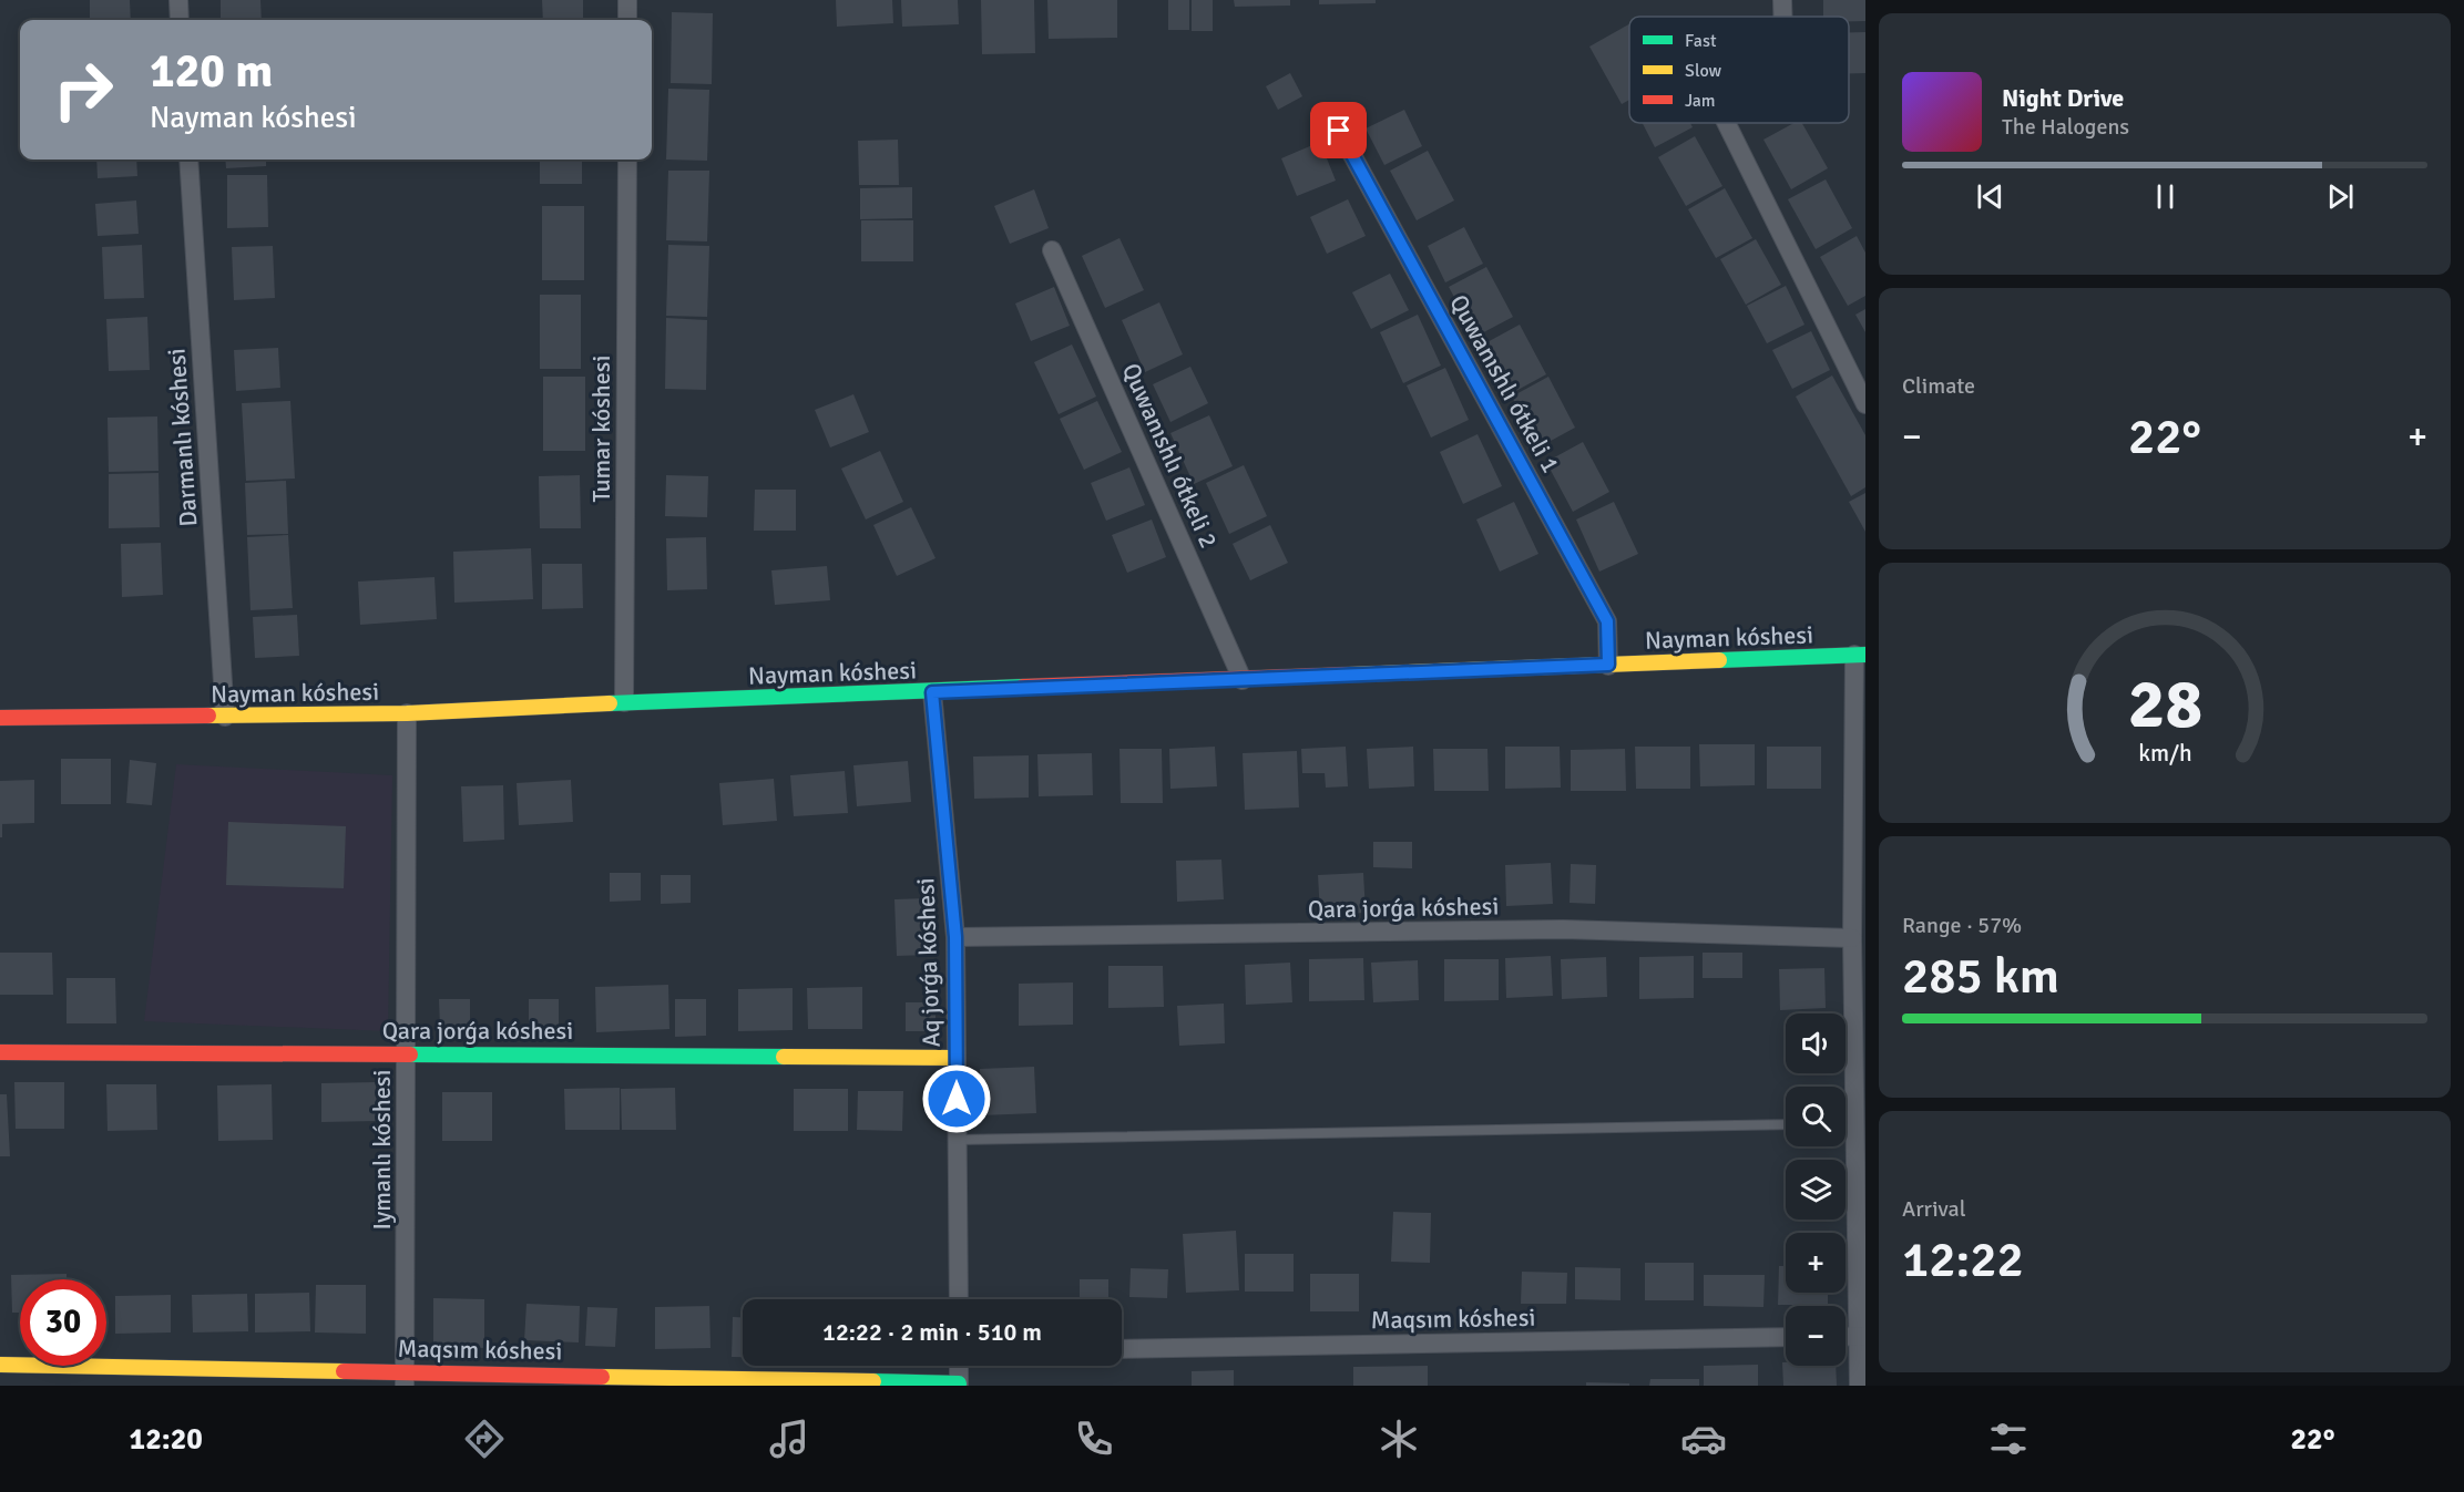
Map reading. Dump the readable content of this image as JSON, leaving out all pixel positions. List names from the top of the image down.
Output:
{
  "streets": {
    "street": [
      "Quwanıshlı ótkeli 1",
      "Tumar kóshesi",
      "Darmanlı kóshesi",
      "Quwanıshlı ótkeli 2",
      "Nayman kóshesi",
      "Qara jorǵa kóshesi",
      "Aq jorǵa kóshesi",
      "Iymanlı kóshesi",
      "Maqsım kóshesi"
    ]
  },
  "crossings": [
    ["Quwanıshlı ótkeli 1", "Nayman kóshesi"],
    ["Tumar kóshesi", "Nayman kóshesi"],
    ["Darmanlı kóshesi", "Nayman kóshesi"],
    ["Quwanıshlı ótkeli 2", "Nayman kóshesi"],
    ["Nayman kóshesi", "Aq jorǵa kóshesi"],
    ["Nayman kóshesi", "Iymanlı kóshesi"],
    ["Qara jorǵa kóshesi", "Aq jorǵa kóshesi"],
    ["Qara jorǵa kóshesi", "Iymanlı kóshesi"],
    ["Iymanlı kóshesi", "Maqsım kóshesi"]
  ],
  "legend": ["Fast", "Slow", "Jam"],
  "page": {
    "turn": ["120 m", "Nayman kóshesi"],
    "song": ["Night Drive", "The Halogens"],
    "tile": [
      "Climate",
      ["Range · 57%", "285 km"],
      ["Arrival", "12:22"]
    ],
    "heat": ["−", "22°", "+"],
    "map_buttons": ["+", "−"],
    "limit": "30",
    "trip": "12:22 · 2 min · 510 m",
    "tabs": ["12:20", "22°"],
    "gauge": ["28", "km/h"]
  }
}
